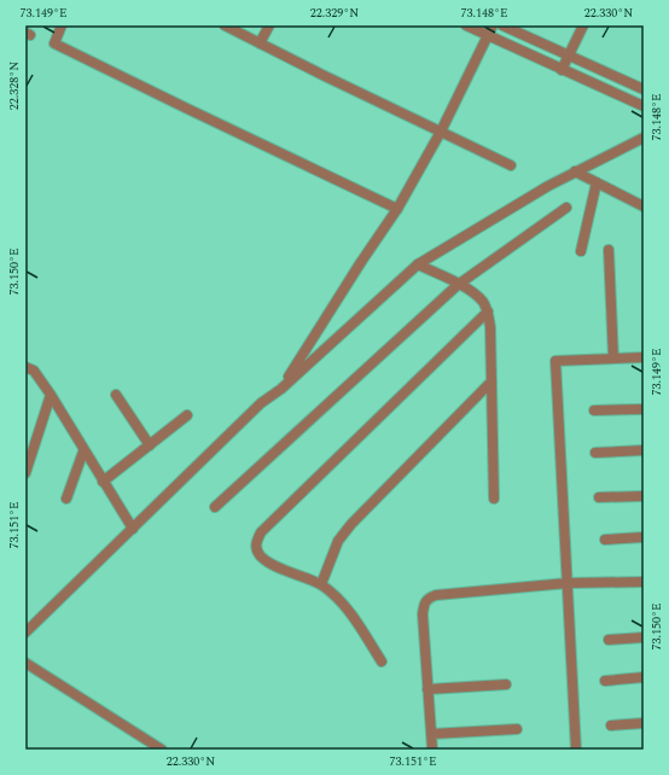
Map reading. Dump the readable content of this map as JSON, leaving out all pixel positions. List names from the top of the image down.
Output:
{
  "coordinates": [
    "73.149°E",
    "22.329°N",
    "73.148°E",
    "22.330°N",
    "22.328°N",
    "73.150°E",
    "73.151°E"
  ]
}
